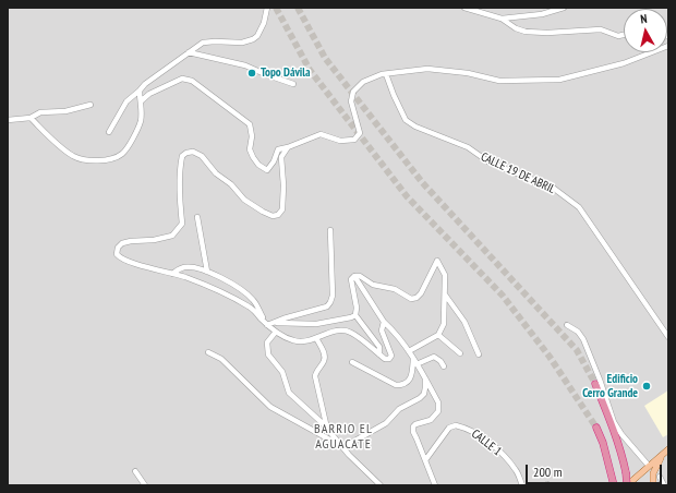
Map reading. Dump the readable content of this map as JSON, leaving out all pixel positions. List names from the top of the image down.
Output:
{
  "streets": {
    "street": ["CALLE 19 DE ABRIL", "CALLE 1"]
  },
  "districts": ["BARRIO EL AGUACATE"],
  "places": ["Topo Dávila", "Edificio Cerro Grande"],
  "scale_bar": "200 m",
  "north": "top"
}
